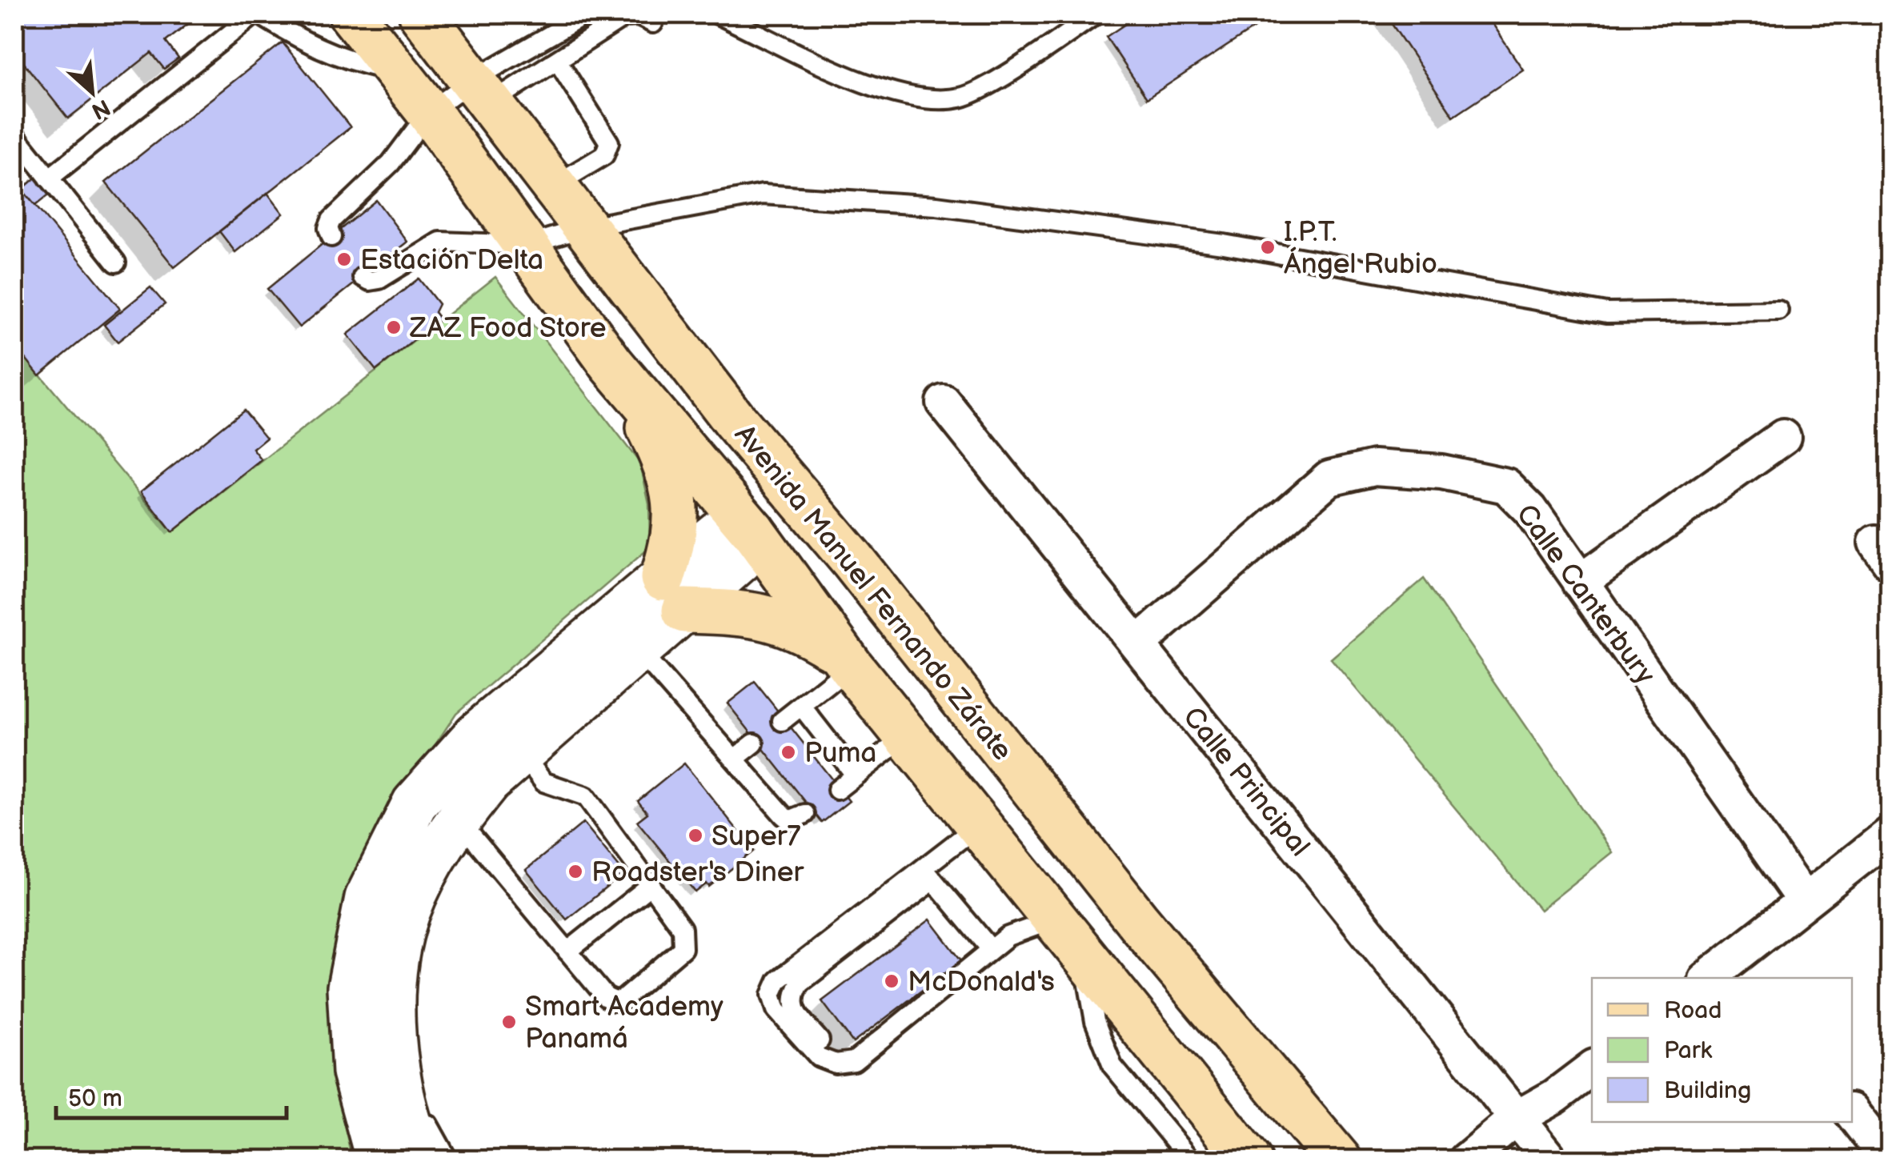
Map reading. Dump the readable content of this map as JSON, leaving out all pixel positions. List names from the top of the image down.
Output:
{
  "streets": {
    "main road": ["Avenida Manuel Fernando Zárate"],
    "street": ["Calle Canterbury", "Calle Principal"]
  },
  "crossings": [
    ["Calle Canterbury", "Calle Principal"]
  ],
  "places": [
    "I.P.T. Ángel Rubio",
    "Estación Delta",
    "ZAZ Food Store",
    "Puma",
    "Super7",
    "Roadster's Diner",
    "McDonald's",
    "Smart Academy Panamá"
  ],
  "legend": ["Road", "Park", "Building"],
  "scale_bar": "50 m",
  "north": "bottom right"
}
